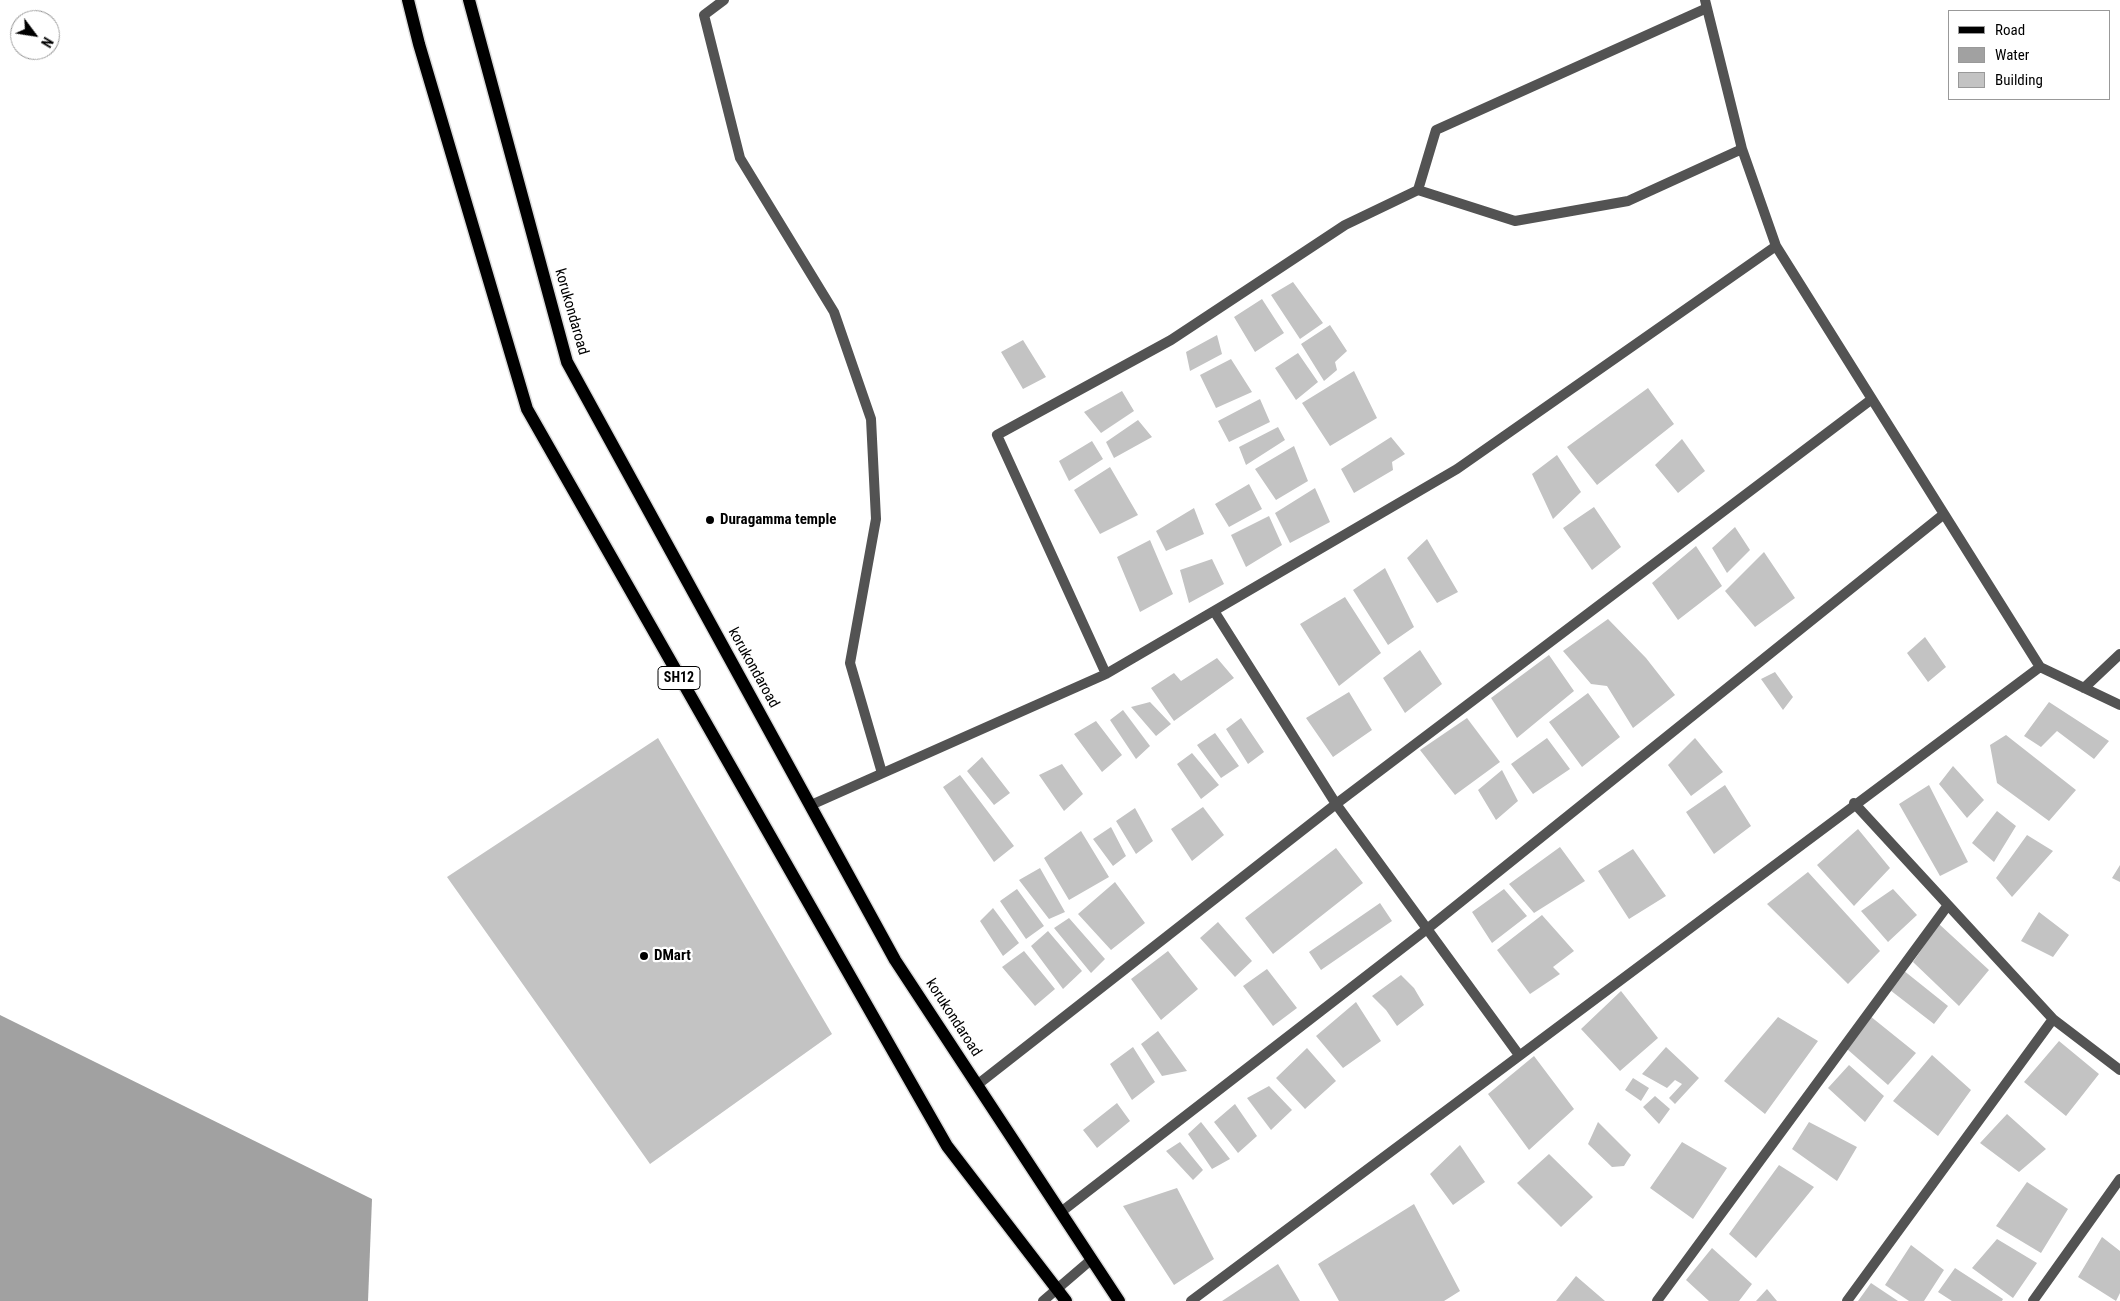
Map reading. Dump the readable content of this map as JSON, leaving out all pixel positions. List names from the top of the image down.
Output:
{
  "streets": {
    "main road": ["korukondaroad", "SH12"]
  },
  "places": ["Duragamma temple", "DMart"],
  "legend": ["Road", "Water", "Building"],
  "north": "bottom right"
}
